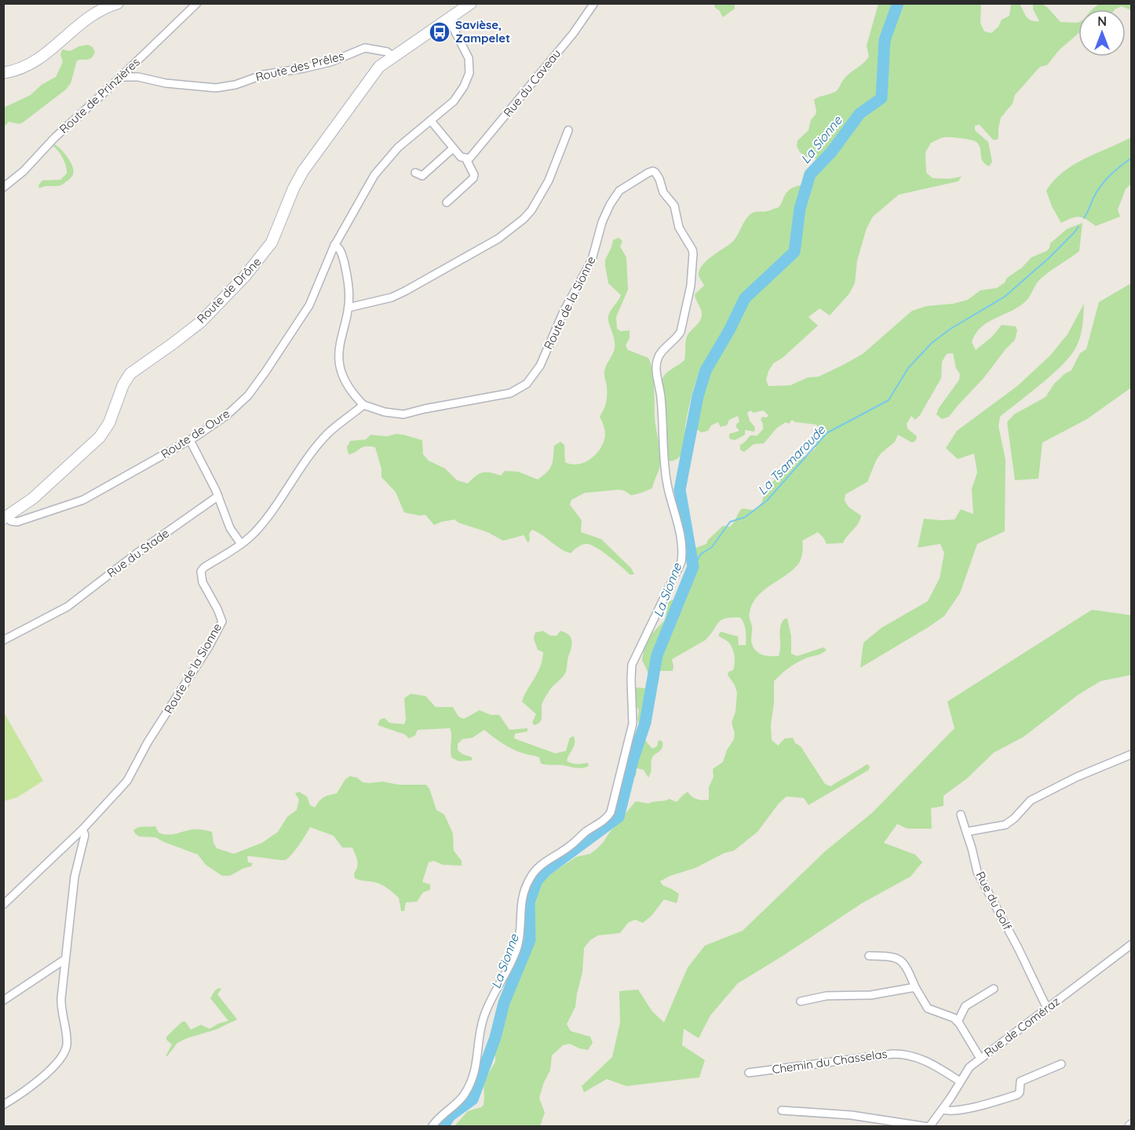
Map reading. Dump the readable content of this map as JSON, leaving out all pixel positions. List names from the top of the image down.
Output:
{
  "streets": {
    "street": [
      "Route des Prêles",
      "Rue du Caveau",
      "Route de Prinzières",
      "Route de Drône",
      "Route de la Sionne",
      "Route de Oure",
      "Rue du Stade",
      "Rue du Golf",
      "Rue de Coméraz",
      "Chemin du Chasselas"
    ]
  },
  "crossings": [
    ["Route des Prêles", "Route de Prinzières"],
    ["Route des Prêles", "Route de Drône"],
    ["Route de Drône", "Route de Oure"],
    ["Rue du Golf", "Rue de Coméraz"],
    ["Rue de Coméraz", "Chemin du Chasselas"]
  ],
  "water": ["La Sionne", "La Tsamaroude"],
  "places": {
    "bus stop": ["Savièse, Zampelet"]
  },
  "north": "top"
}
